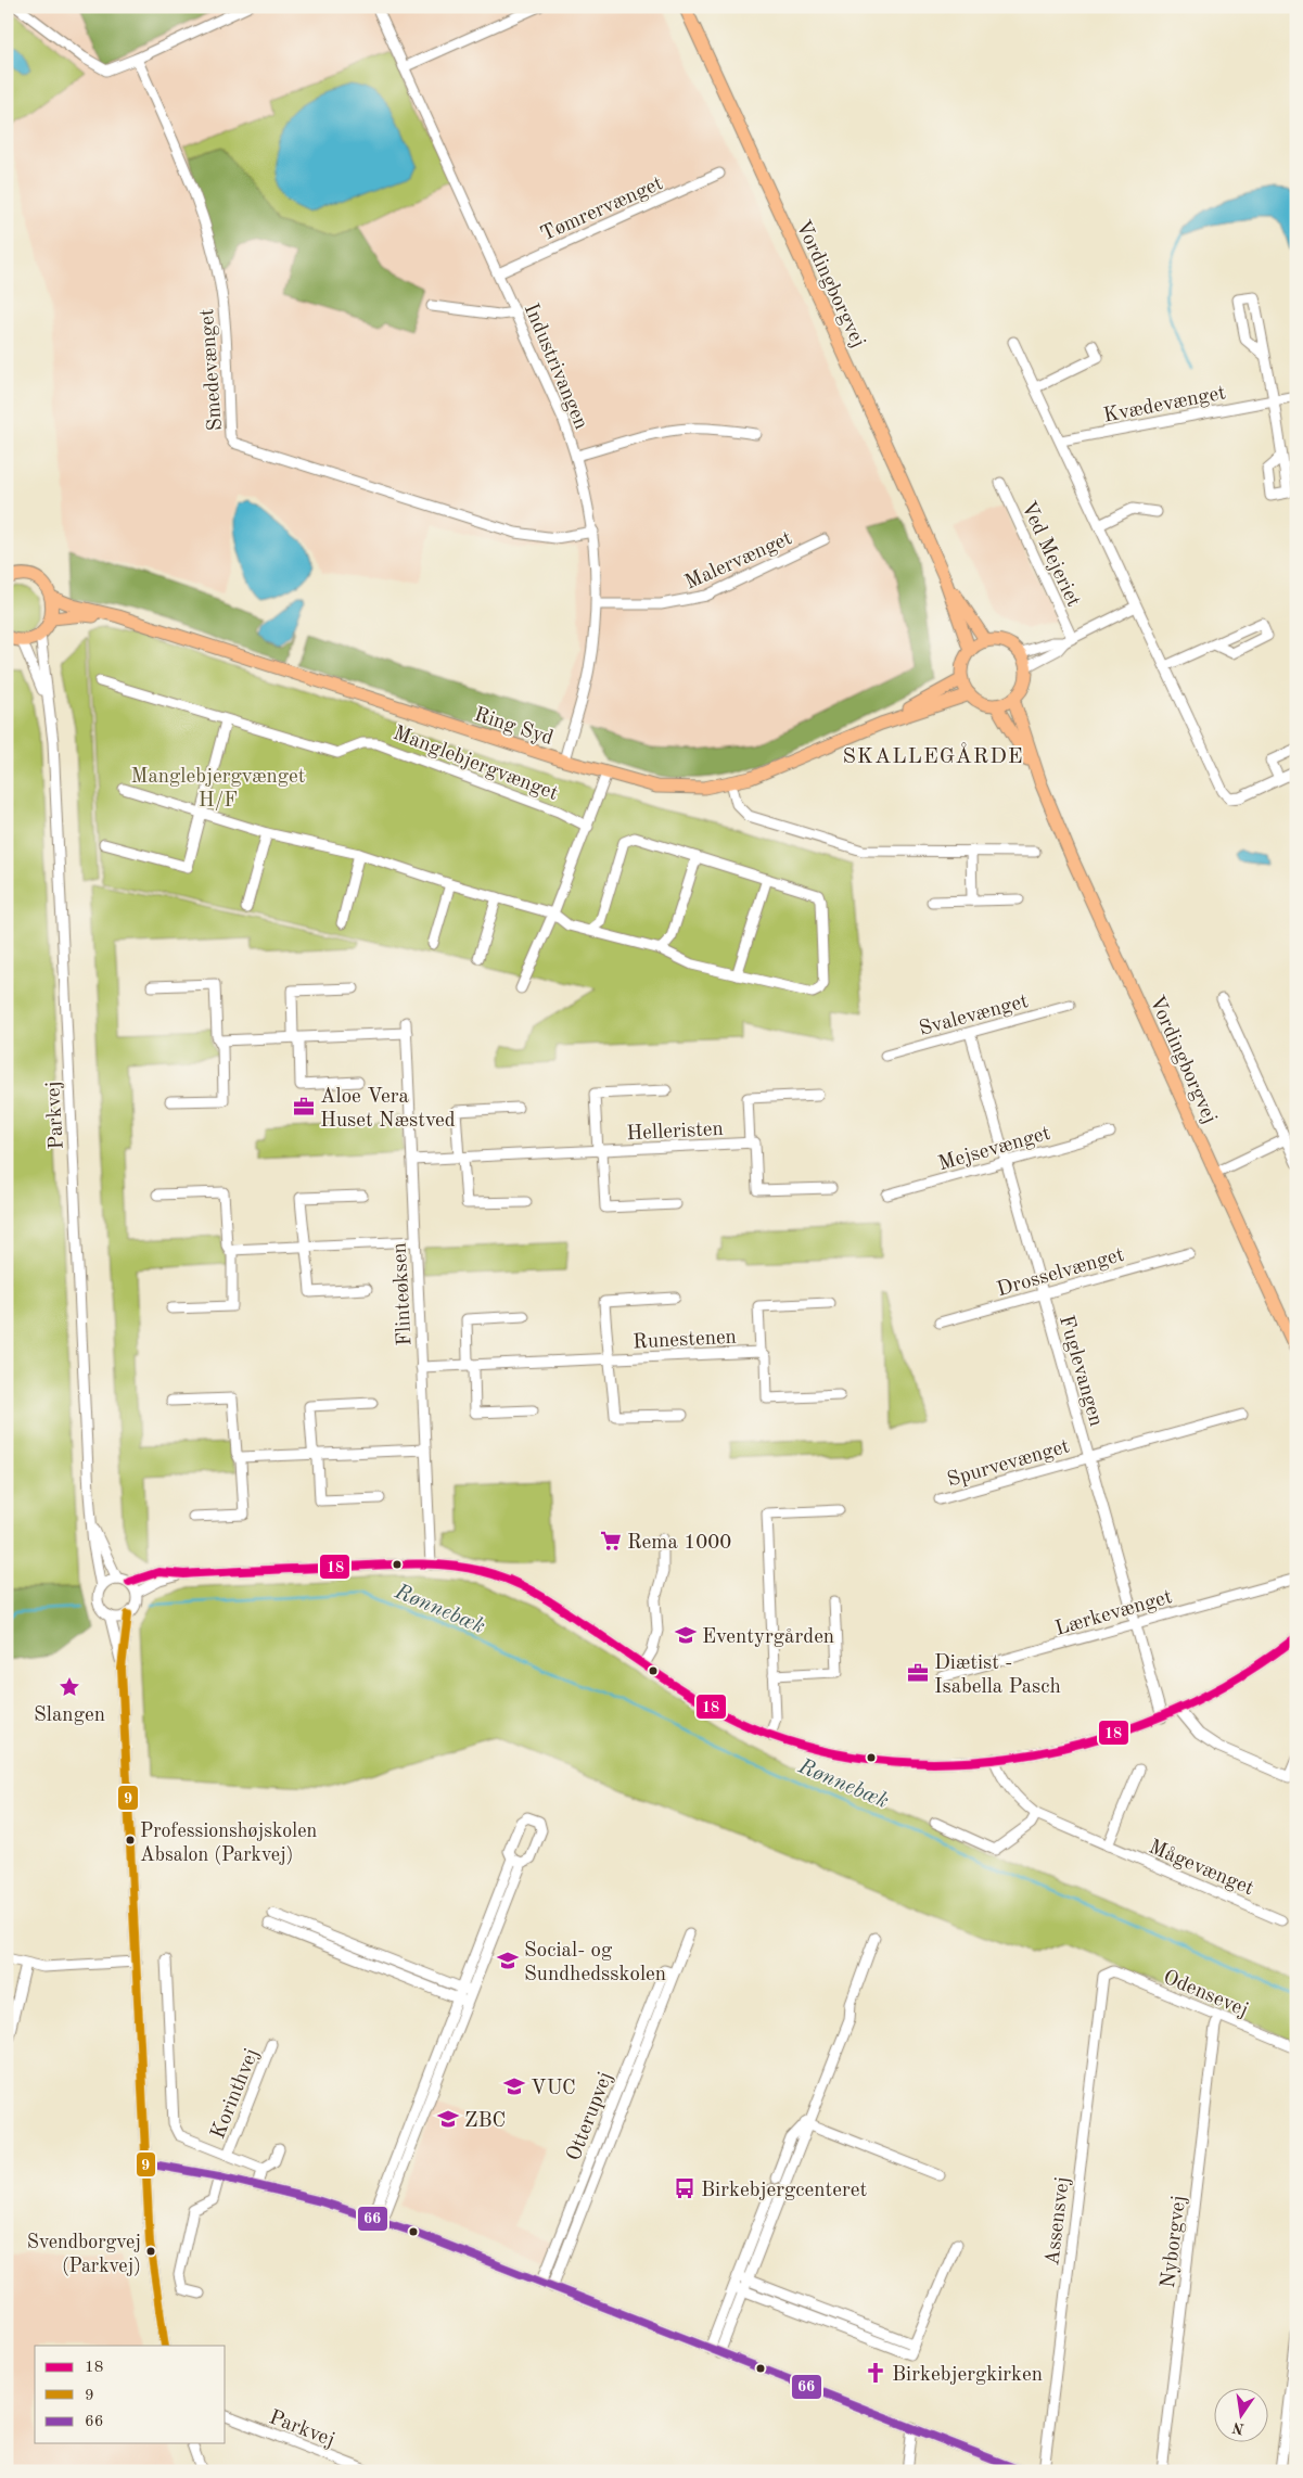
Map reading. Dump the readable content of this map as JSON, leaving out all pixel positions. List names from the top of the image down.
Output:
{
  "streets": {
    "main road": ["Vordingborgvej", "Ring Syd"],
    "street": [
      "Tømrervænget",
      "Industrivangen",
      "Smedevænget",
      "Kvædevænget",
      "Ved Mejeriet",
      "Malervænget",
      "Manglebjergvænget",
      "Svalevænget",
      "Parkvej",
      "Helleristen",
      "Mejsevænget",
      "Drosselvænget",
      "Flinteøksen",
      "Runestenen",
      "Fuglevangen",
      "Spurvevænget",
      "Lærkevænget",
      "Mågevænget",
      "Odensevej",
      "Korinthvej",
      "Otterupvej",
      "Assensvej",
      "Nyborgvej"
    ]
  },
  "crossings": [
    ["Tømrervænget", "Industrivangen"],
    ["Vordingborgvej", "Ring Syd"],
    ["Industrivangen", "Smedevænget"],
    ["Industrivangen", "Malervænget"],
    ["Industrivangen", "Ring Syd"],
    ["Svalevænget", "Fuglevangen"],
    ["Helleristen", "Flinteøksen"],
    ["Mejsevænget", "Fuglevangen"],
    ["Drosselvænget", "Fuglevangen"],
    ["Flinteøksen", "Runestenen"],
    ["Fuglevangen", "Spurvevænget"],
    ["Fuglevangen", "Lærkevænget"],
    ["Odensevej", "Assensvej"],
    ["Odensevej", "Nyborgvej"]
  ],
  "districts": ["SKALLEGÅRDE"],
  "water": ["Rønnebæk"],
  "parks": ["Manglebjergvænget H/F"],
  "places": {
    "office": ["Aloe Vera Huset Næstved", "Diætist - Isabella Pasch"],
    "supermarket": ["Rema 1000"],
    "school or university": [
      "Eventyrgården",
      "Social- og Sundhedsskolen",
      "VUC",
      "ZBC"
    ],
    "place": ["Slangen"],
    "other": ["Professionshøjskolen Absalon (Parkvej)", "Svendborgvej (Parkvej)"],
    "bus stop": ["Birkebjergcenteret"],
    "church": ["Birkebjergkirken"]
  },
  "lines": ["transit line 18", "transit line 9", "transit line 66"],
  "legend": ["18", "9", "66"],
  "north": "bottom"
}
